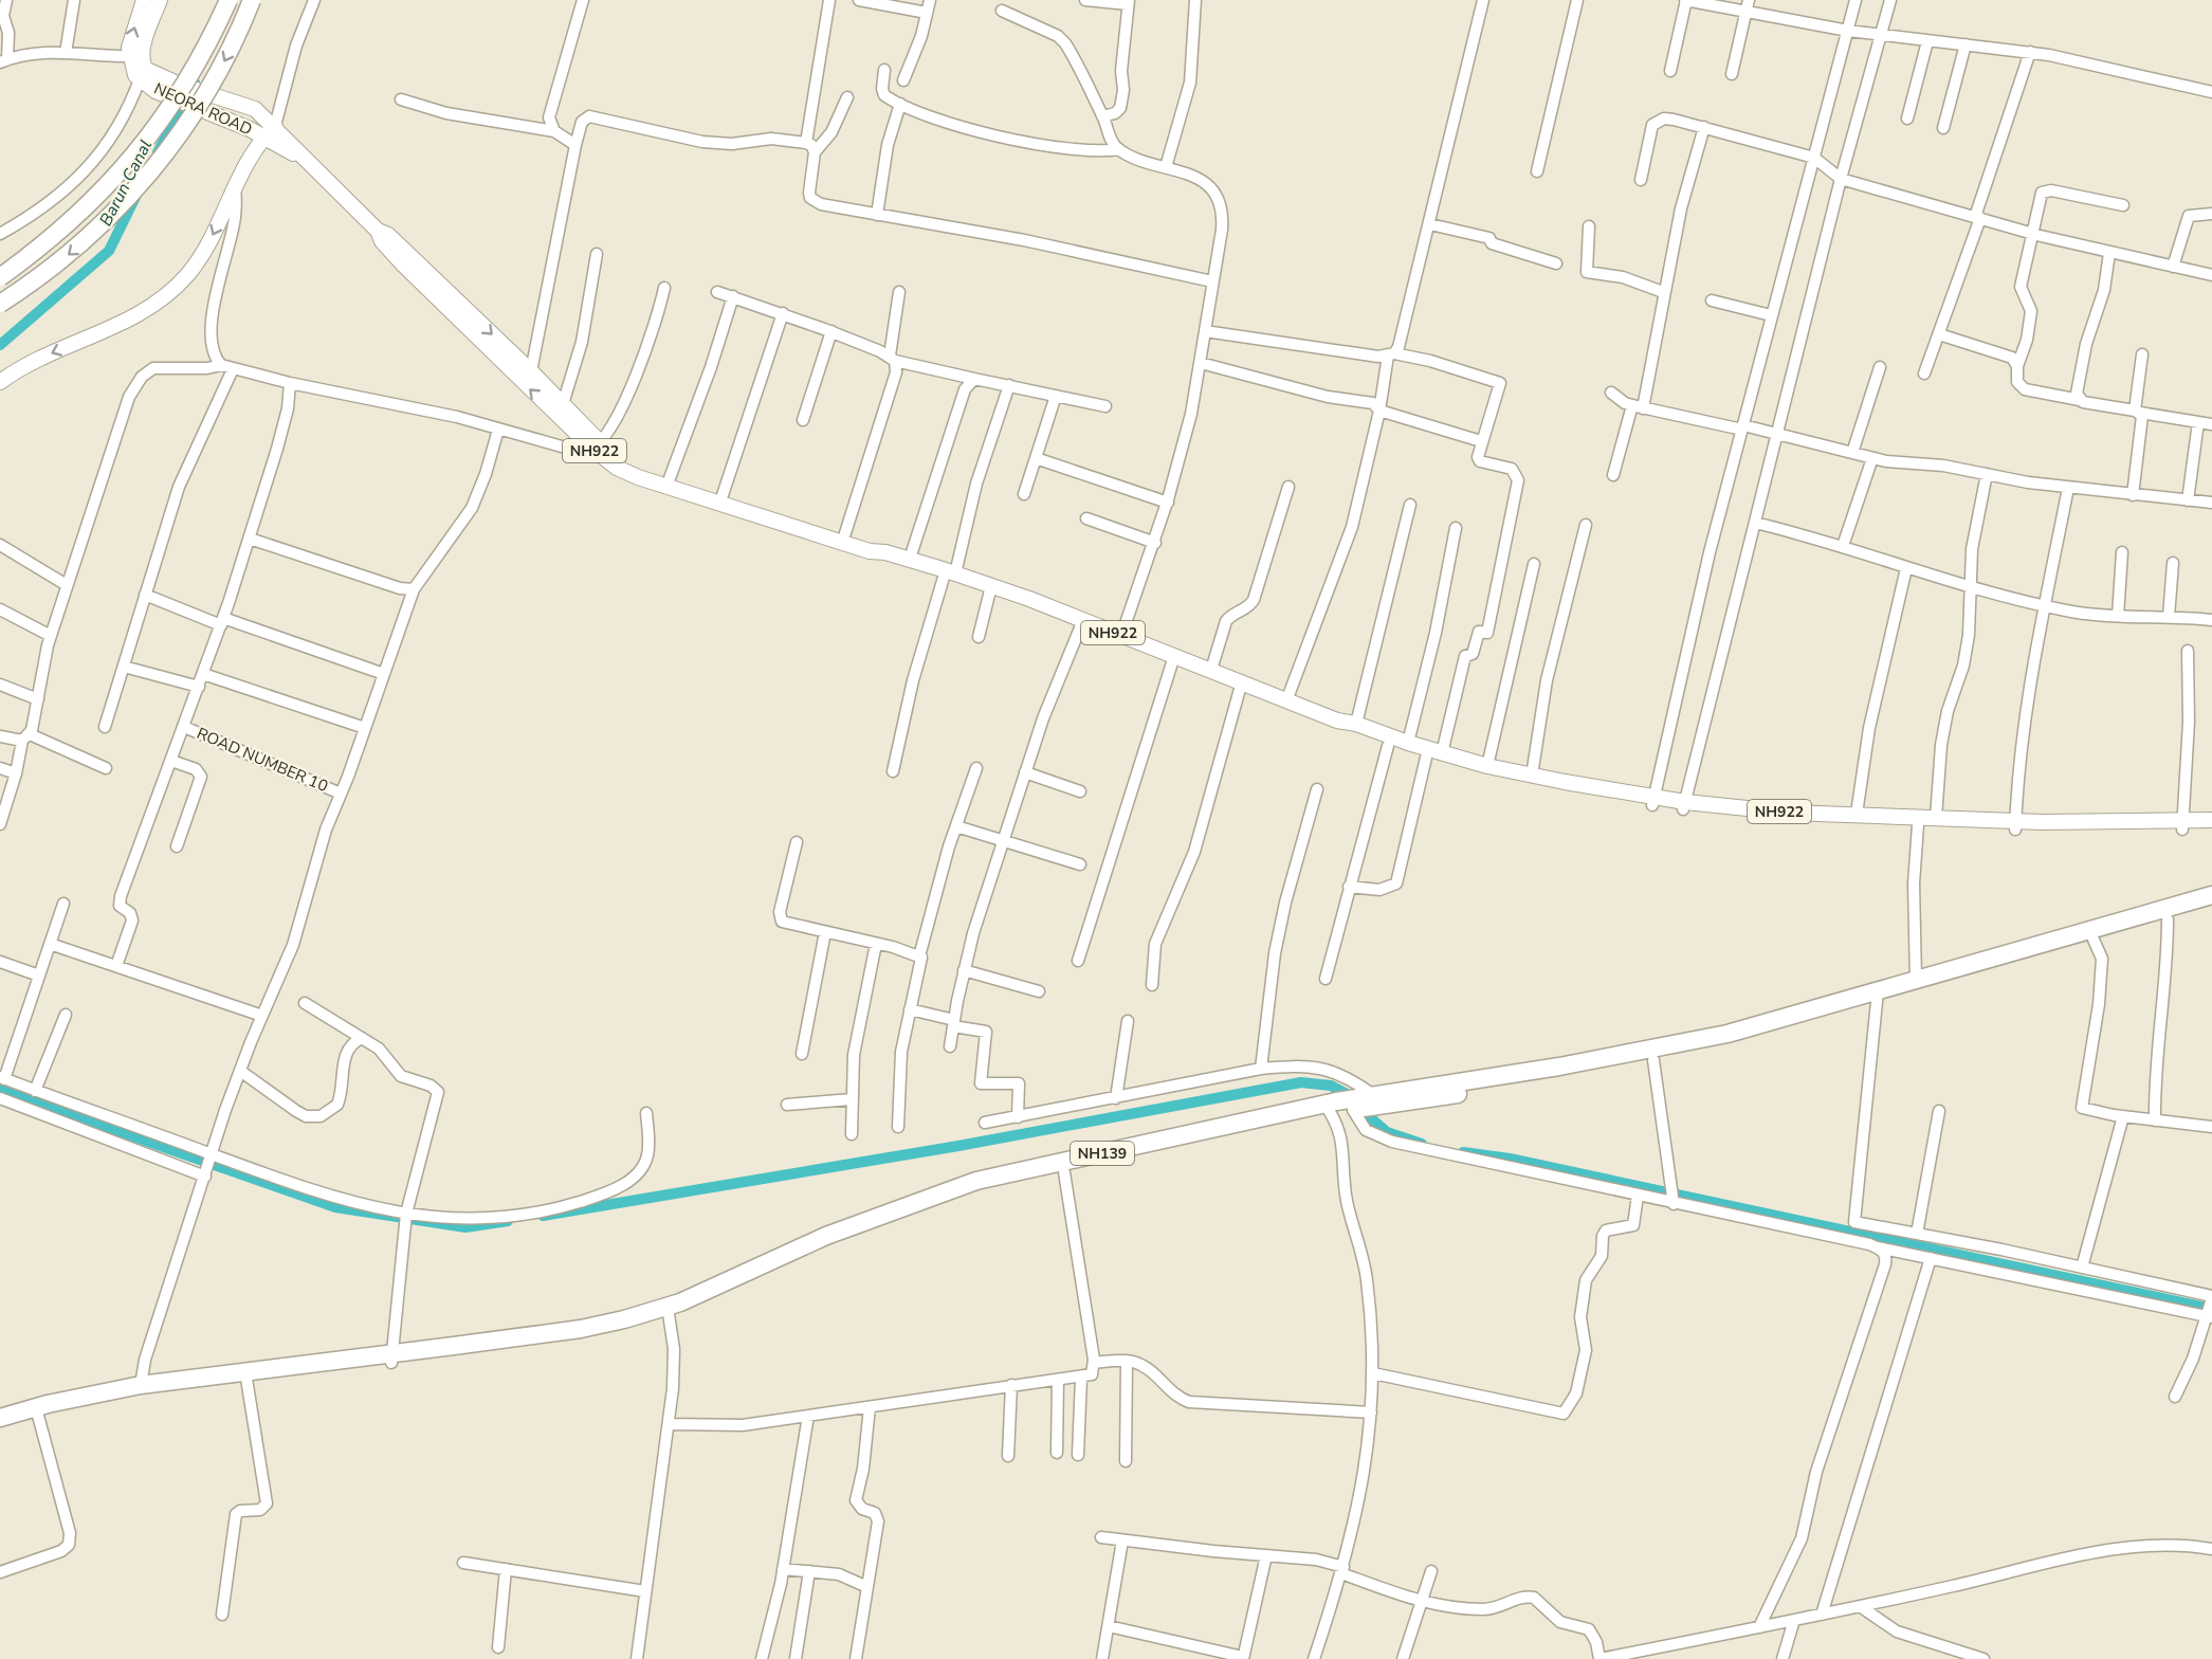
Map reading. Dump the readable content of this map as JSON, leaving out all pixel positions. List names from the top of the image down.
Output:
{
  "streets": {
    "highway": ["NH139"],
    "main road": ["NEORA ROAD", "NH922"],
    "street": ["ROAD NUMBER 10"]
  },
  "crossings": [
    ["NEORA ROAD", "NH922"]
  ],
  "water": ["Barun Canal"]
}
